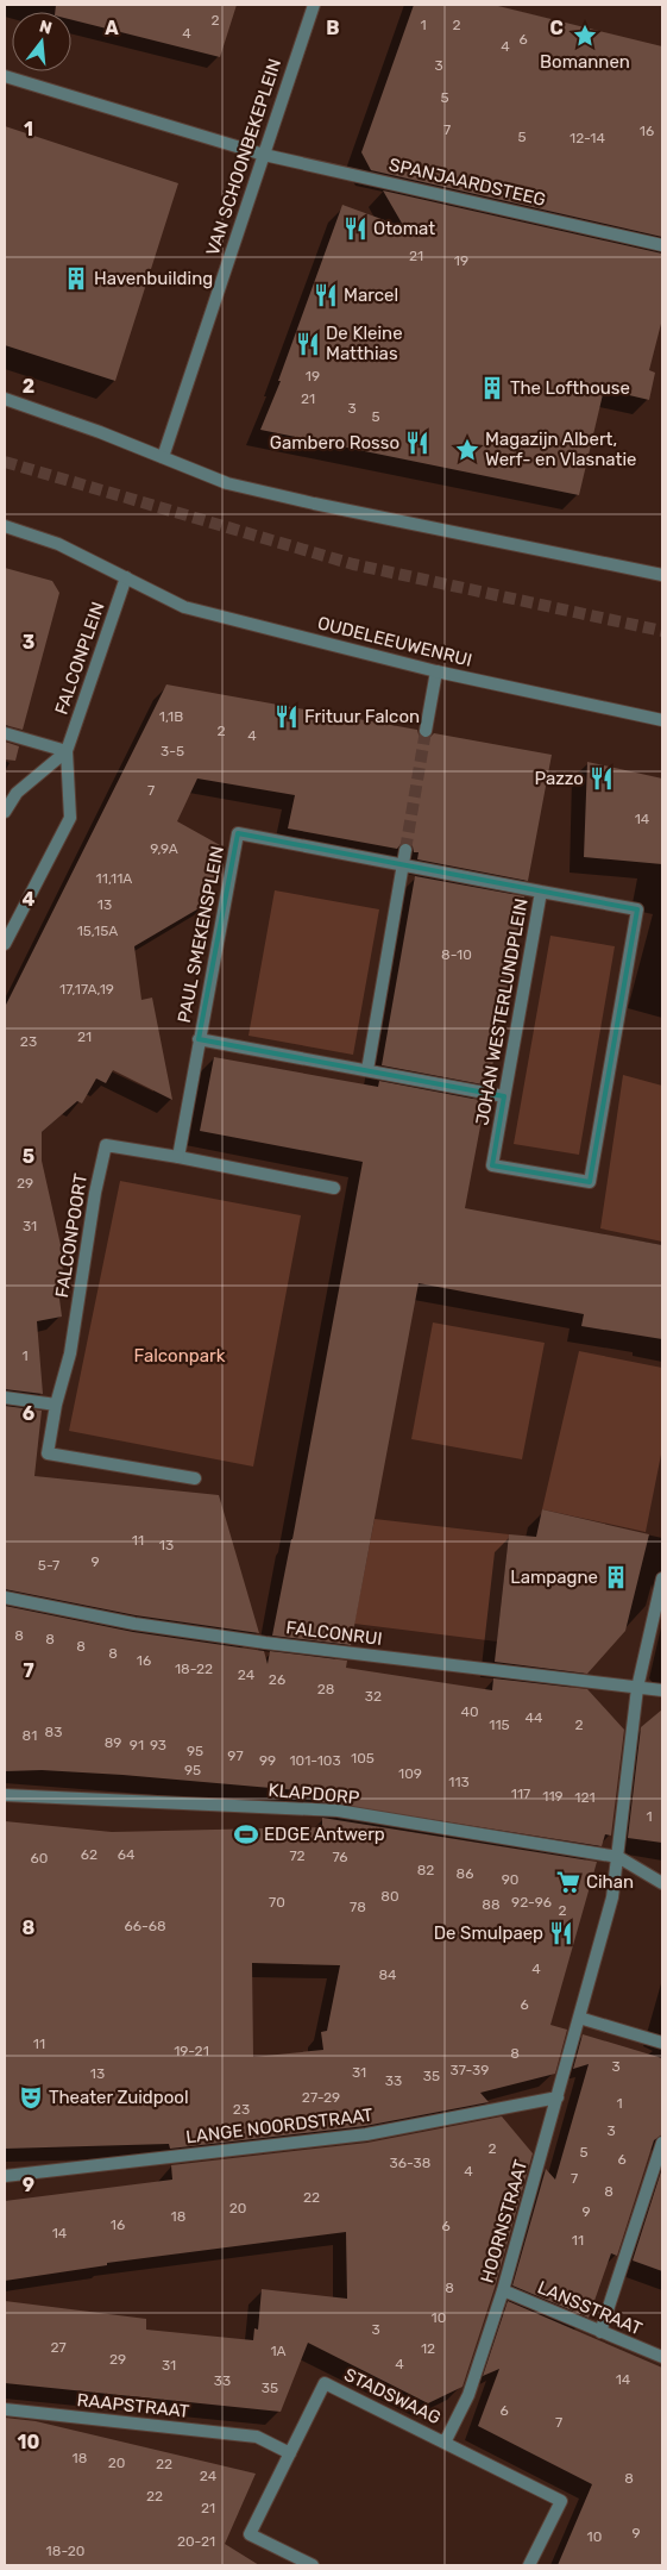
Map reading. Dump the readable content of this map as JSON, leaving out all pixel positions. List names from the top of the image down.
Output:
{
  "streets": {
    "street": [
      "VAN SCHOONBEKEPLEIN",
      "SPANJAARDSTEEG",
      "OUDELEEUWENRUI",
      "FALCONPLEIN",
      "PAUL SMEKENSPLEIN",
      "JOHAN WESTERLUNDPLEIN",
      "FALCONPOORT",
      "FALCONRUI",
      "KLAPDORP",
      "LANGE NOORDSTRAAT",
      "HOORNSTRAAT",
      "LANSSTRAAT",
      "STADSWAAG",
      "RAAPSTRAAT"
    ]
  },
  "crossings": [
    ["VAN SCHOONBEKEPLEIN", "SPANJAARDSTEEG"],
    ["OUDELEEUWENRUI", "FALCONPLEIN"],
    ["PAUL SMEKENSPLEIN", "JOHAN WESTERLUNDPLEIN"],
    ["FALCONRUI", "HOORNSTRAAT"],
    ["KLAPDORP", "HOORNSTRAAT"],
    ["LANGE NOORDSTRAAT", "HOORNSTRAAT"],
    ["HOORNSTRAAT", "LANSSTRAAT"],
    ["HOORNSTRAAT", "STADSWAAG"],
    ["STADSWAAG", "RAAPSTRAAT"]
  ],
  "parks": ["Falconpark"],
  "places": {
    "place": ["Bomannen", "Magazijn Albert, Werf- en Vlasnatie"],
    "restaurant": [
      "Otomat",
      "Marcel",
      "De Kleine Matthias",
      "Gambero Rosso",
      "Frituur Falcon",
      "Pazzo",
      "De Smulpaep"
    ],
    "building": ["Havenbuilding", "The Lofthouse", "Lampagne"],
    "sports": ["EDGE Antwerp"],
    "supermarket": ["Cihan"],
    "theatre": ["Theater Zuidpool"]
  },
  "house_numbers": [
    "2",
    "1",
    "2",
    "4",
    "6",
    "4",
    "3",
    "5",
    "7",
    "16",
    "5",
    "12-14",
    "21",
    "19",
    "19",
    "21",
    "3",
    "5",
    "1,1B",
    "2",
    "4",
    "3-5",
    "7",
    "14",
    "9,9A",
    "11,11A",
    "13",
    "15,15A",
    "8-10",
    "17,17A,19",
    "21",
    "23",
    "29",
    "31",
    "1",
    "11",
    "13",
    "9",
    "5-7",
    "8",
    "8",
    "8",
    "8",
    "16",
    "18-22",
    "24",
    "26",
    "28",
    "32",
    "40",
    "44",
    "115",
    "2",
    "83",
    "81",
    "89",
    "91",
    "93",
    "95",
    "97",
    "105",
    "99",
    "101-103",
    "95",
    "109",
    "113",
    "117",
    "119",
    "121",
    "1",
    "62",
    "64",
    "72",
    "76",
    "60",
    "82",
    "86",
    "90",
    "80",
    "70",
    "92-96",
    "88",
    "78",
    "2",
    "66-68",
    "4",
    "84",
    "6",
    "11",
    "19-21",
    "8",
    "3",
    "37-39",
    "31",
    "13",
    "35",
    "33",
    "27-29",
    "1",
    "23",
    "3",
    "2",
    "5",
    "6",
    "36-38",
    "4",
    "7",
    "8",
    "22",
    "20",
    "9",
    "18",
    "16",
    "6",
    "14",
    "11",
    "8",
    "10",
    "3",
    "27",
    "12",
    "1A",
    "29",
    "4",
    "31",
    "14",
    "33",
    "35",
    "6",
    "7",
    "18",
    "20",
    "22",
    "24",
    "8",
    "22",
    "21",
    "9",
    "10",
    "20-21",
    "18-20"
  ],
  "north": "top",
  "grid": {
    "columns": ["A", "B", "C"],
    "rows": [
      "1",
      "2",
      "3",
      "4",
      "5",
      "6",
      "7",
      "8",
      "9",
      "10"
    ]
  }
}
